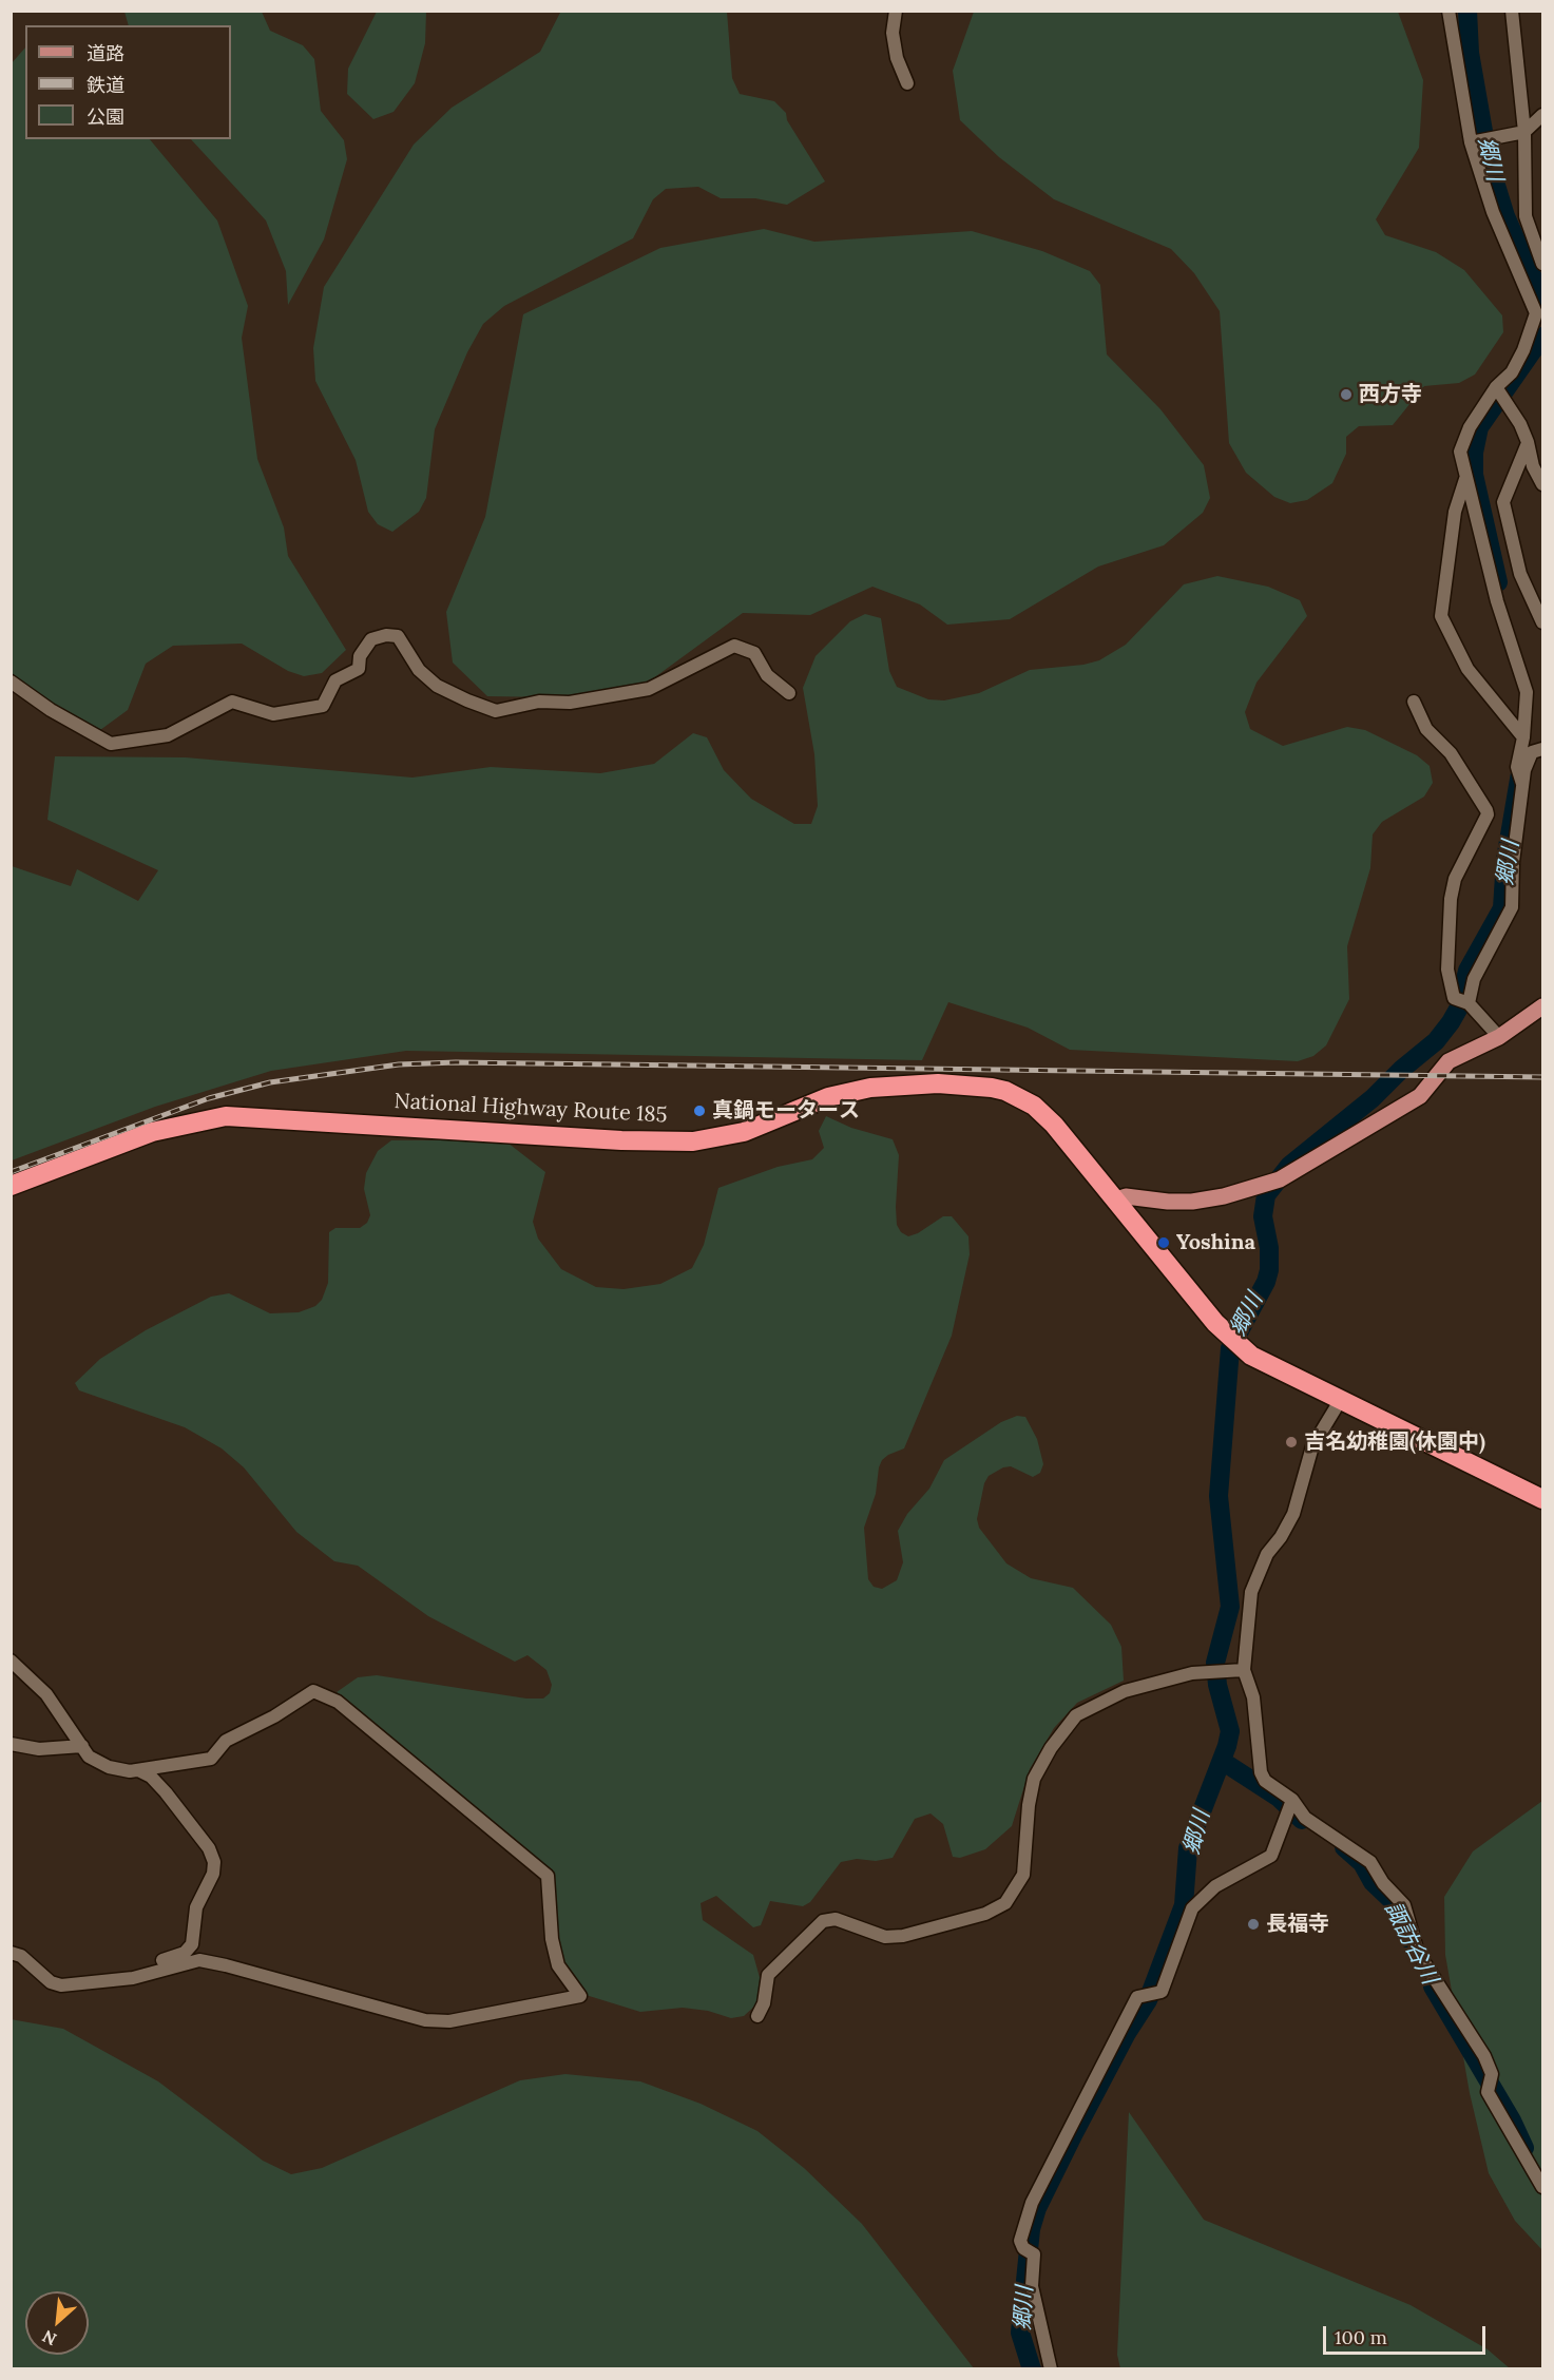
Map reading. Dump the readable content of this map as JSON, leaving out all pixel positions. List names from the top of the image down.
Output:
{
  "streets": {
    "highway": ["National Highway Route 185"]
  },
  "water": ["郷川", "諏訪谷川"],
  "places": [
    "西方寺",
    "真鍋モータース",
    "Yoshina",
    "吉名幼稚園(休園中)",
    "長福寺"
  ],
  "legend": ["道路", "鉄道", "公園"],
  "scale_bar": "100 m",
  "north": "bottom left"
}
